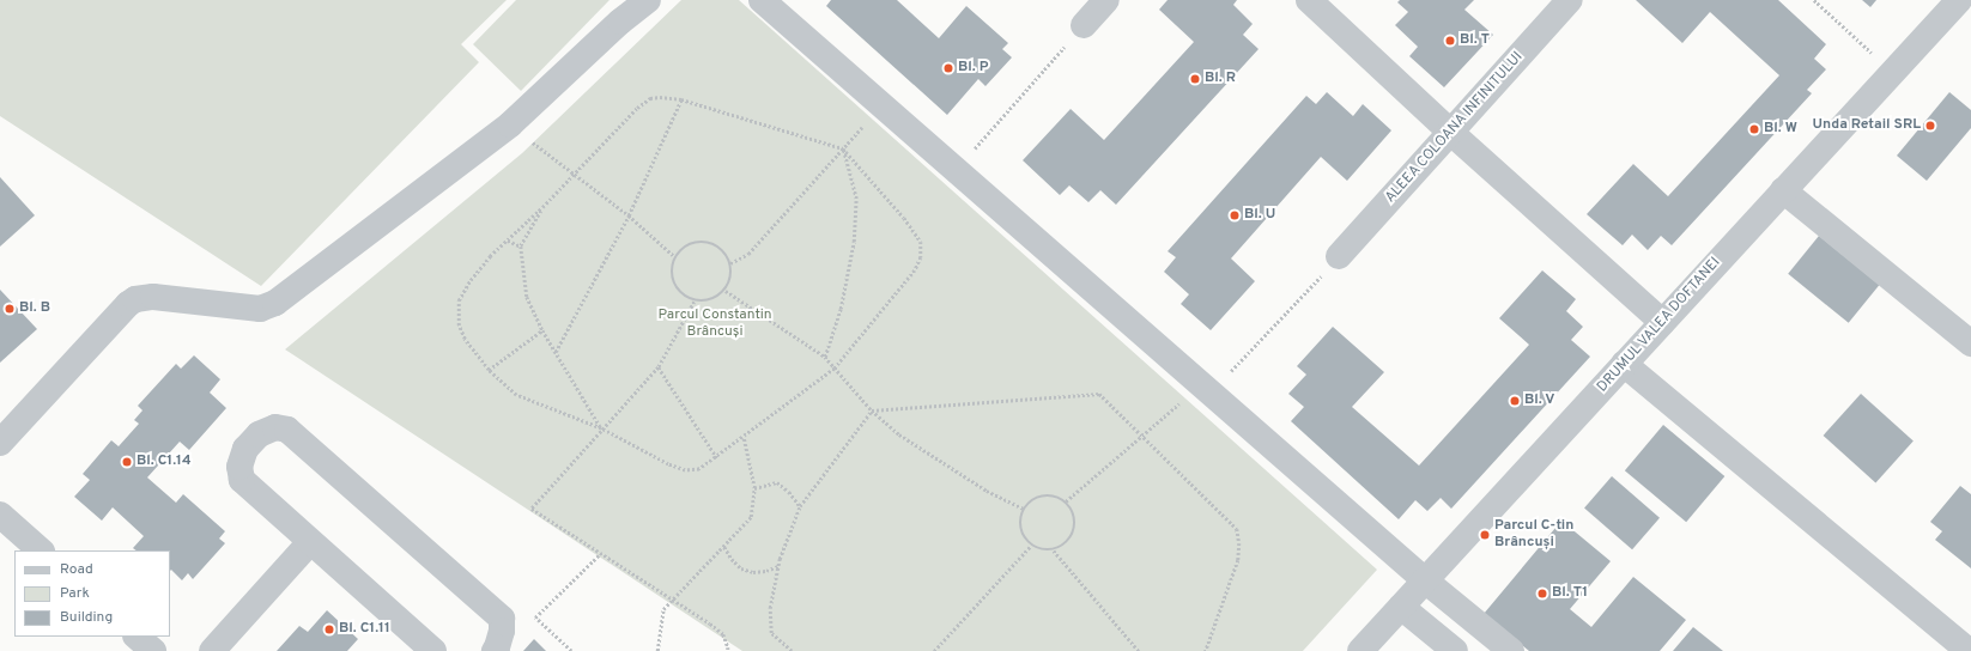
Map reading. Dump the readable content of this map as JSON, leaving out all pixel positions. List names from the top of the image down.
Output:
{
  "streets": {
    "street": ["ALEEA COLOANA INFINITULUI", "DRUMUL VALEA DOFTANEI"]
  },
  "parks": ["Parcul Constantin Brâncuși"],
  "places": [
    "Bl. T",
    "Bl. P",
    "Bl. R",
    "Unda Retail SRL",
    "Bl. W",
    "Bl. U",
    "Bl. B",
    "Bl. V",
    "Bl. C1.14",
    "Parcul C-tin Brâncuși",
    "Bl. T1",
    "Bl. C1.11"
  ],
  "legend": ["Road", "Park", "Building"]
}
